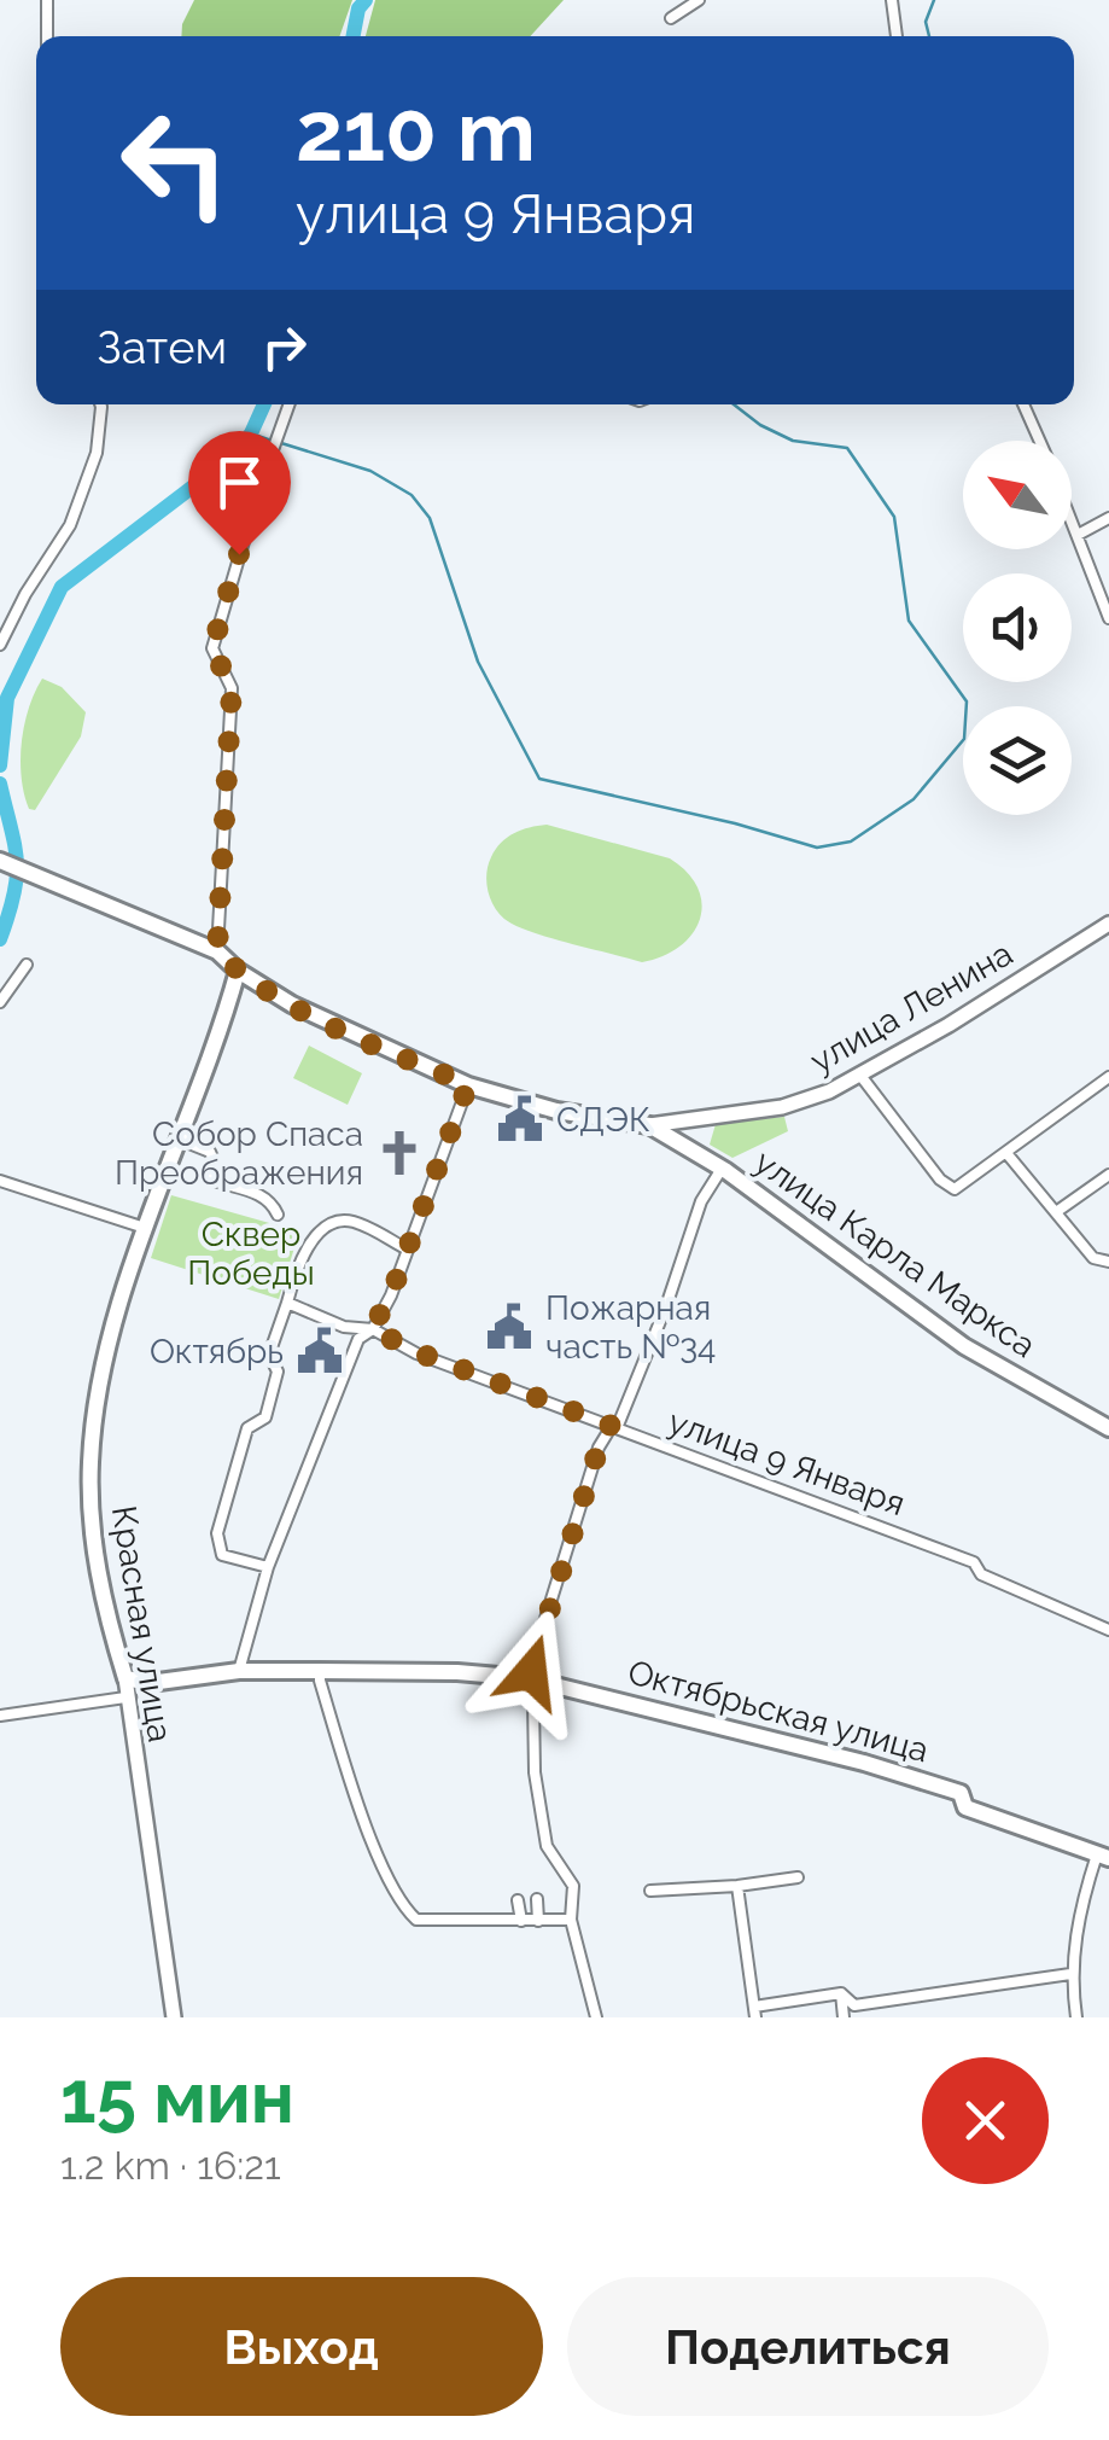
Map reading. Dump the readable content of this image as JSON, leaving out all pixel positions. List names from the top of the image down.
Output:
{
  "streets": {
    "main road": [
      "улица Ленина",
      "улица Карла Маркса",
      "Красная улица",
      "Октябрьская улица"
    ],
    "street": ["улица 9 Января"]
  },
  "crossings": [
    ["улица Ленина", "улица Карла Маркса"],
    ["улица Ленина", "Красная улица"],
    ["Красная улица", "Октябрьская улица"]
  ],
  "parks": ["Сквер Победы"],
  "places": {
    "public building": ["СДЭК", "Пожарная часть №34", "Октябрь"],
    "church": ["Собор Спаса Преображения"]
  },
  "north": "top left",
  "page": {
    "turn": ["210 m", "улица 9 Января"],
    "then": "Затем",
    "heading": ["15 мин", "1.2 km · 16:21"],
    "buttons": ["Выход", "Поделиться"]
  }
}
